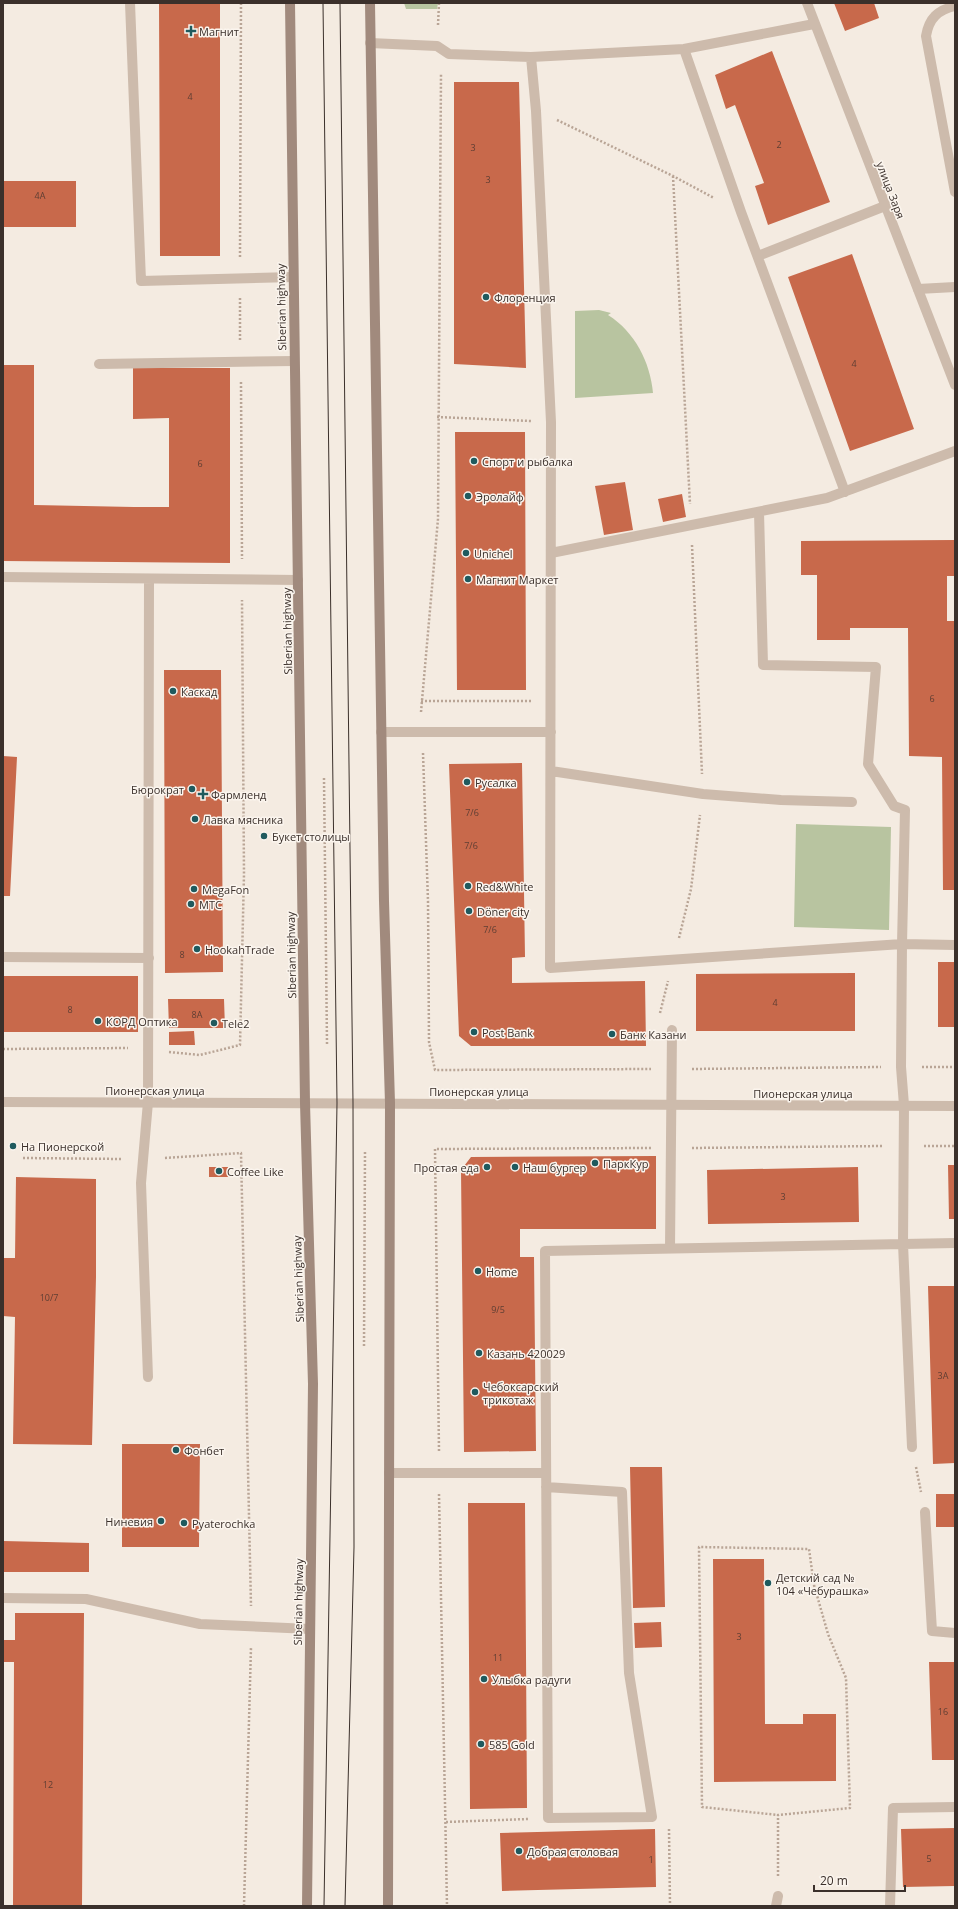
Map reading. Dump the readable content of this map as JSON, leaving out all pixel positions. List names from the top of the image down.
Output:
{
  "streets": {
    "main road": ["Siberian highway"],
    "street": ["улица Заря", "Пионерская улица"]
  },
  "crossings": [
    ["Siberian highway", "Пионерская улица"]
  ],
  "places": {
    "health": ["Магнит", "Фармленд"],
    "other": [
      "Флоренция",
      "Спорт и рыбалка",
      "Эролайф",
      "Unichel",
      "Магнит Маркет",
      "Каскад",
      "Русалка",
      "Бюрократ",
      "Лавка мясника",
      "Букет столицы",
      "Red&White",
      "MegaFon",
      "МТС",
      "Döner city",
      "HookahTrade",
      "КОРД Оптика",
      "Tele2",
      "Post Bank",
      "Банк Казани",
      "На Пионерской",
      "ПаркКур",
      "Простая еда",
      "Наш бургер",
      "Coffee Like",
      "Home",
      "Казань 420029",
      "Чебоксарский трикотаж",
      "Фонбет",
      "Ниневия",
      "Pyaterochka",
      "Детский сад № 104 «Чебурашка»",
      "Улыбка радуги",
      "585 Gold",
      "Добрая столовая"
    ]
  },
  "house_numbers": [
    "4",
    "2",
    "3",
    "3",
    "4А",
    "4",
    "6",
    "6",
    "7/6",
    "7/6",
    "7/6",
    "8",
    "4",
    "8",
    "8А",
    "3",
    "10/7",
    "9/5",
    "3А",
    "3",
    "11",
    "16",
    "12",
    "5",
    "1"
  ],
  "scale_bar": "20 m"
}
